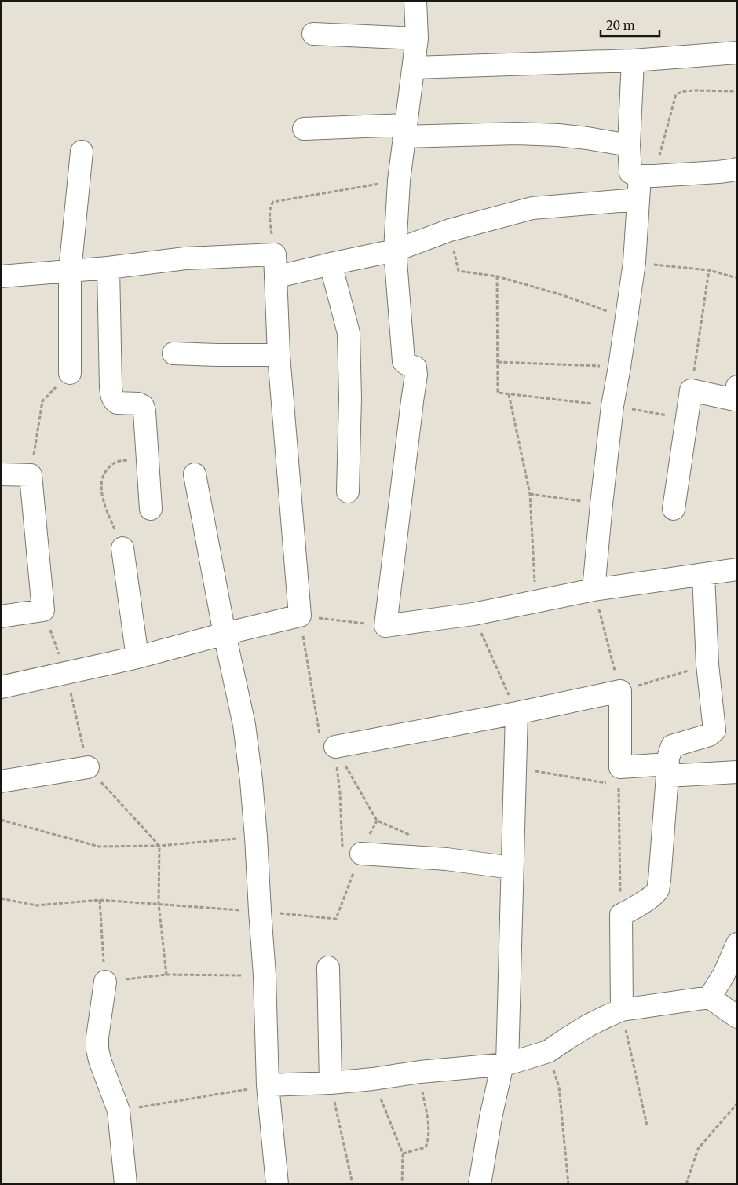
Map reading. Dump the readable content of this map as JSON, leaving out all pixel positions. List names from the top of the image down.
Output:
{
  "scale_bar": "20 m"
}
